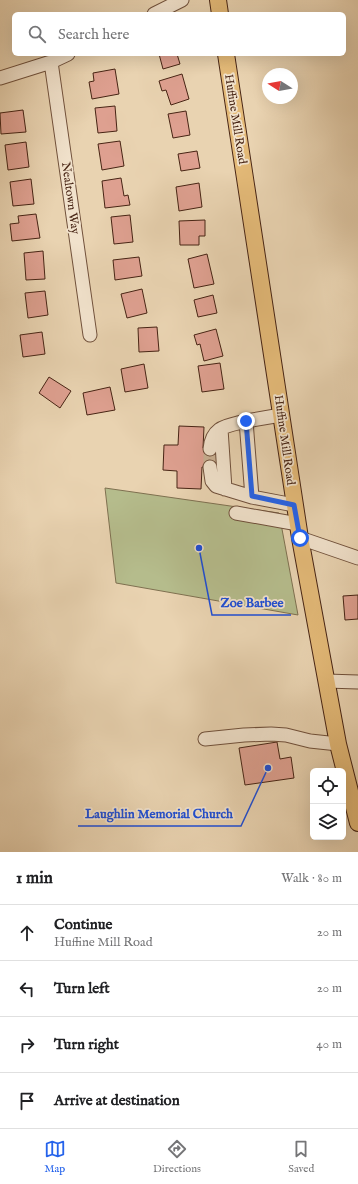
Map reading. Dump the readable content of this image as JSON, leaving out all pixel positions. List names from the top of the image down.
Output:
{
  "streets": {
    "main road": ["Huffine Mill Road"],
    "street": ["Nealtown Way"]
  },
  "places": ["Zoe Barbee", "Laughlin Memorial Church"],
  "north": "left",
  "page": {
    "search": "Search here",
    "heading": ["1 min", "Walk · 80 m"],
    "list": [
      ["Continue", "Huffine Mill Road", "20 m"],
      ["Turn left", "20 m"],
      ["Turn right", "40 m"],
      "Arrive at destination"
    ],
    "nav": ["Map", "Directions", "Saved"]
  }
}
